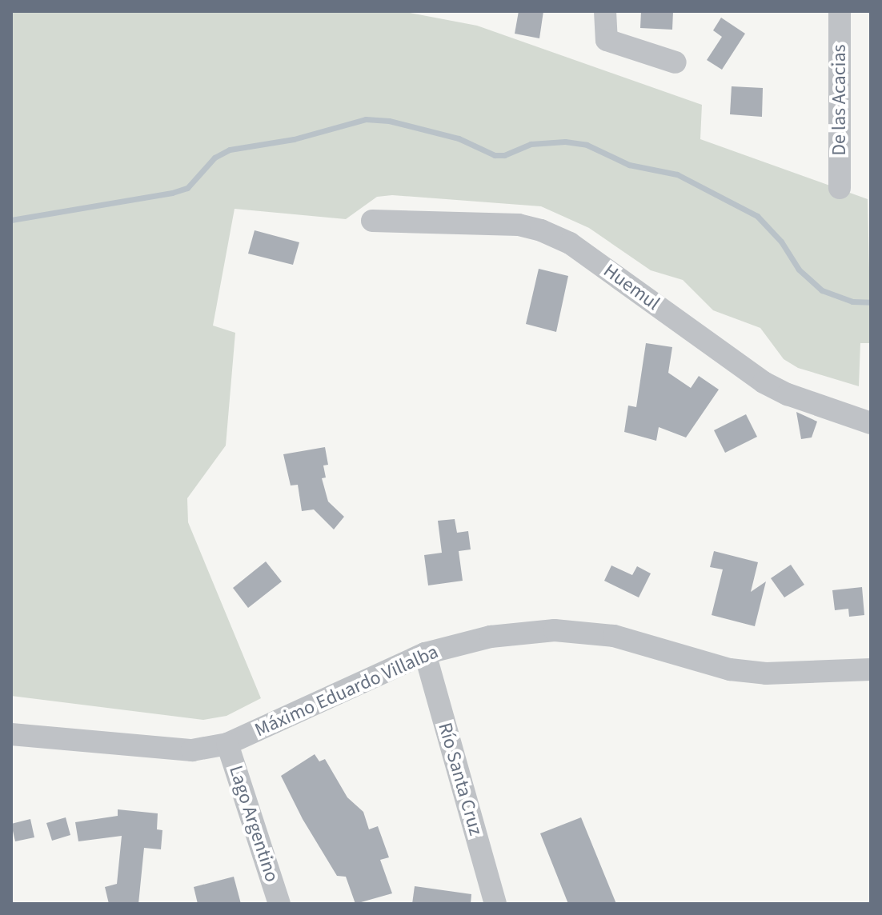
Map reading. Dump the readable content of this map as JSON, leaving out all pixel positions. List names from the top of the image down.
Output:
{
  "streets": {
    "street": [
      "De las Acacias",
      "Huemul",
      "Máximo Eduardo Villalba",
      "Río Santa Cruz",
      "Lago Argentino"
    ]
  },
  "crossings": [
    ["Máximo Eduardo Villalba", "Río Santa Cruz"],
    ["Máximo Eduardo Villalba", "Lago Argentino"]
  ]
}
